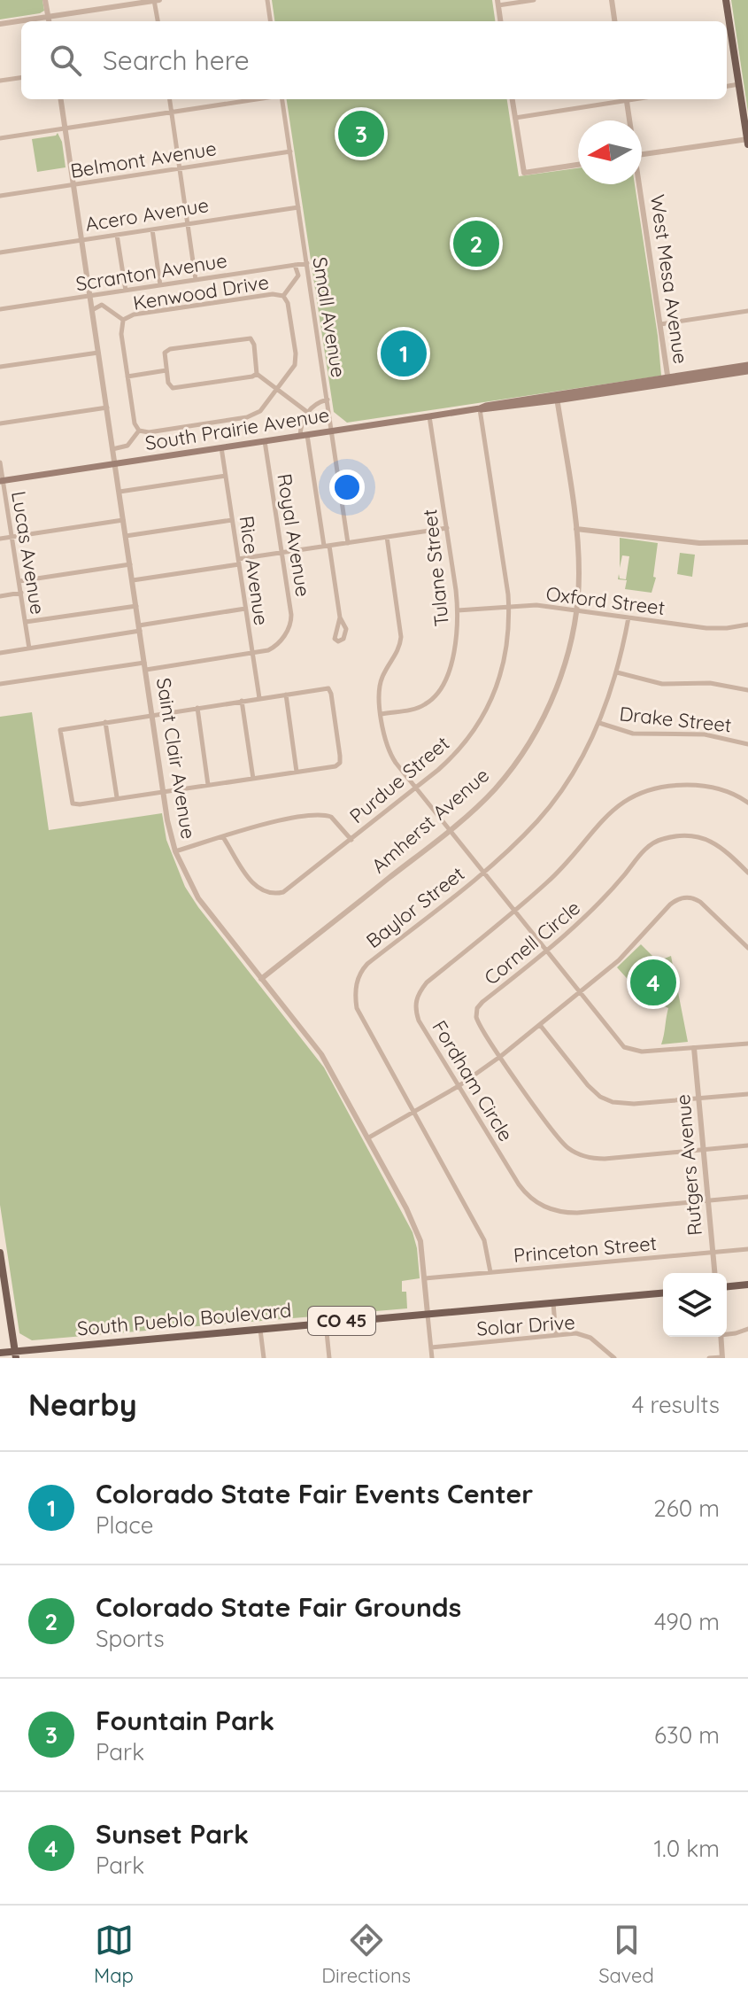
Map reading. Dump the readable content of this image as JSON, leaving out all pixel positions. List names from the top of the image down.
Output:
{
  "streets": {
    "main road": ["South Prairie Avenue", "South Pueblo Boulevard", "CO 45"],
    "street": [
      "Belmont Avenue",
      "Acero Avenue",
      "Scranton Avenue",
      "West Mesa Avenue",
      "Kenwood Drive",
      "Small Avenue",
      "Royal Avenue",
      "Lucas Avenue",
      "Tulane Street",
      "Rice Avenue",
      "Oxford Street",
      "Drake Street",
      "Saint Clair Avenue",
      "Purdue Street",
      "Amherst Avenue",
      "Baylor Street",
      "Cornell Circle",
      "Fordham Circle",
      "Rutgers Avenue",
      "Princeton Street",
      "Solar Drive"
    ]
  },
  "crossings": [
    ["Belmont Avenue", "Small Avenue"],
    ["Belmont Avenue", "Saint Clair Avenue"],
    ["Acero Avenue", "Small Avenue"],
    ["Acero Avenue", "Saint Clair Avenue"],
    ["Scranton Avenue", "Kenwood Drive"],
    ["Scranton Avenue", "Small Avenue"],
    ["Scranton Avenue", "Saint Clair Avenue"],
    ["West Mesa Avenue", "South Prairie Avenue"],
    ["Small Avenue", "South Prairie Avenue"],
    ["South Prairie Avenue", "Royal Avenue"],
    ["South Prairie Avenue", "Lucas Avenue"],
    ["South Prairie Avenue", "Tulane Street"],
    ["South Prairie Avenue", "Rice Avenue"],
    ["South Prairie Avenue", "Saint Clair Avenue"],
    ["South Prairie Avenue", "Purdue Street"],
    ["South Prairie Avenue", "Amherst Avenue"],
    ["Royal Avenue", "Rice Avenue"],
    ["Royal Avenue", "Saint Clair Avenue"],
    ["Tulane Street", "Oxford Street"],
    ["Oxford Street", "Purdue Street"],
    ["Oxford Street", "Amherst Avenue"],
    ["Oxford Street", "Baylor Street"],
    ["Drake Street", "Baylor Street"],
    ["Saint Clair Avenue", "Amherst Avenue"],
    ["Saint Clair Avenue", "Princeton Street"],
    ["Saint Clair Avenue", "South Pueblo Boulevard"],
    ["Saint Clair Avenue", "Solar Drive"],
    ["Baylor Street", "Princeton Street"],
    ["Cornell Circle", "Rutgers Avenue"],
    ["Fordham Circle", "Rutgers Avenue"],
    ["Rutgers Avenue", "Princeton Street"]
  ],
  "north": "left",
  "page": {
    "search": "Search here",
    "pins": [
      "3",
      "2",
      "1",
      "4"
    ],
    "heading": ["Nearby", "4 results"],
    "list": [
      {
        "mark": "1",
        "name": "Colorado State Fair Events Center",
        "note": "Place",
        "value": "260 m"
      },
      {
        "mark": "2",
        "name": "Colorado State Fair Grounds",
        "note": "Sports",
        "value": "490 m"
      },
      {
        "mark": "3",
        "name": "Fountain Park",
        "note": "Park",
        "value": "630 m"
      },
      {
        "mark": "4",
        "name": "Sunset Park",
        "note": "Park",
        "value": "1.0 km"
      }
    ],
    "nav": ["Map", "Directions", "Saved"]
  }
}
